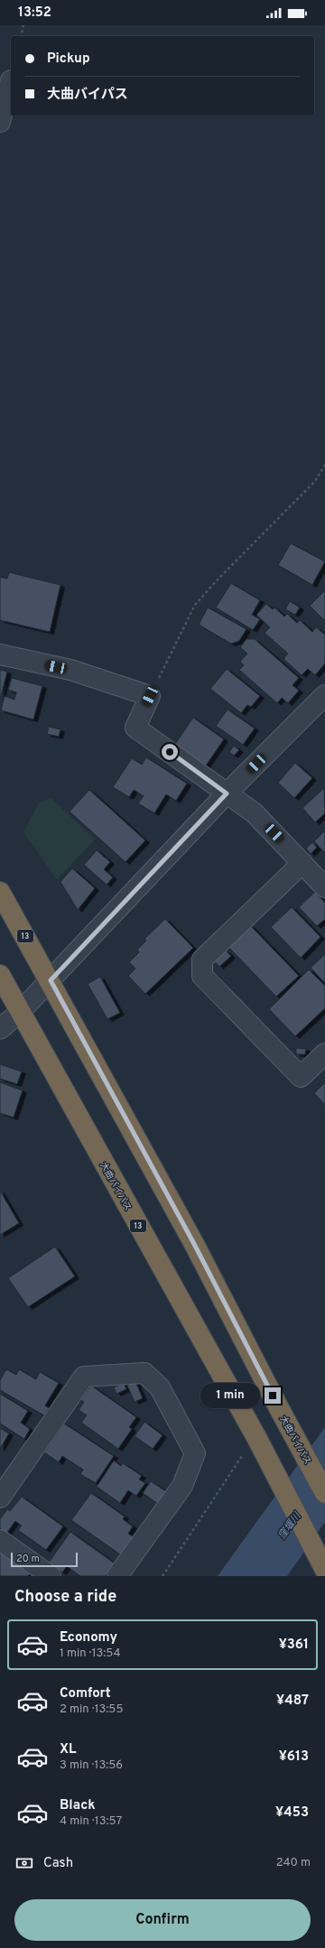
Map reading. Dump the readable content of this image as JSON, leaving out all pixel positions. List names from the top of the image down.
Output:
{
  "streets": {
    "highway": ["13", "大曲バイパス"]
  },
  "water": ["窪堰川"],
  "scale_bar": "20 m",
  "page": {
    "status": "13:52",
    "banner": ["Pickup", "大曲バイパス"],
    "bubble": "1 min",
    "scale": "20 m",
    "heading": "Choose a ride",
    "list": [
      {
        "name": "Economy",
        "note": "1 min · 13:54",
        "value": "¥361"
      },
      {
        "name": "Comfort",
        "note": "2 min · 13:55",
        "value": "¥487"
      },
      {
        "name": "XL",
        "note": "3 min · 13:56",
        "value": "¥613"
      },
      {
        "name": "Black",
        "note": "4 min · 13:57",
        "value": "¥453"
      }
    ],
    "pay": ["Cash", "240 m"],
    "buttons": "Confirm"
  }
}
